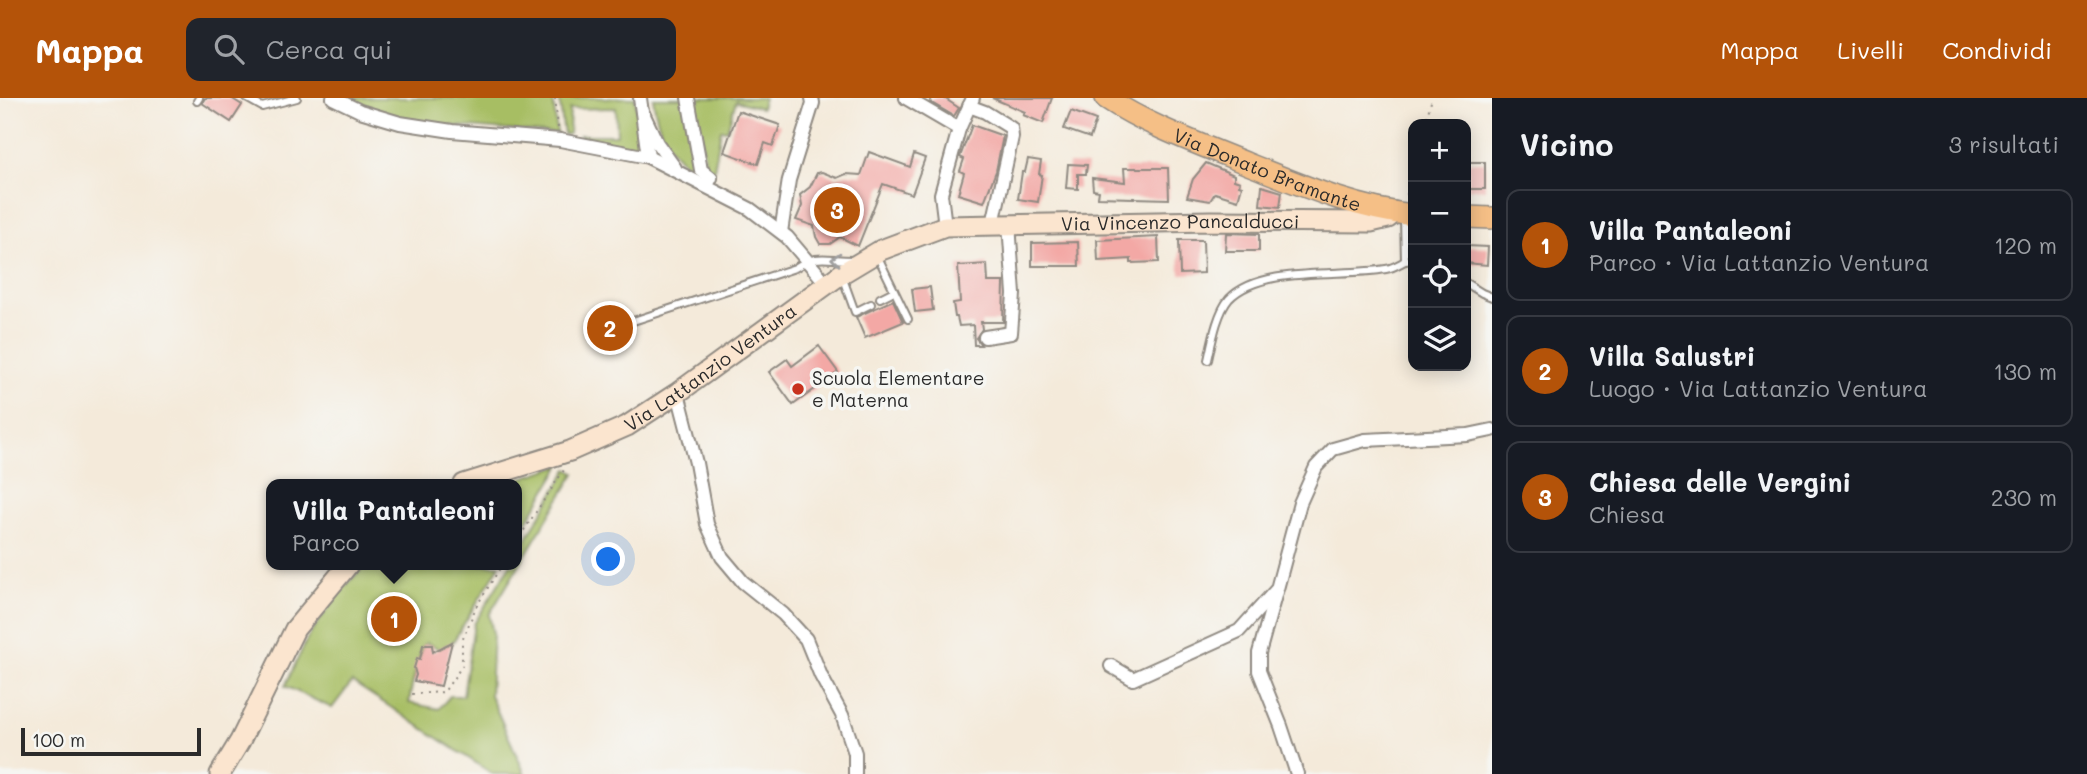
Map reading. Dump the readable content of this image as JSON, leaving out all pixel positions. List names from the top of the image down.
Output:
{
  "streets": {
    "main road": ["Via Donato Bramante", "Via Vincenzo Pancalducci", "Via Lattanzio Ventura"]
  },
  "crossings": [
    ["Via Donato Bramante", "Via Vincenzo Pancalducci"],
    ["Via Vincenzo Pancalducci", "Via Lattanzio Ventura"]
  ],
  "places": ["Scuola Elementare e Materna"],
  "scale_bar": "100 m",
  "page": {
    "header": "Mappa",
    "search": "Cerca qui",
    "nav": ["Mappa", "Livelli", "Condividi"],
    "heading": ["Vicino", "3 risultati"],
    "map_buttons": ["+", "−"],
    "pins": ["3", "2", "1"],
    "list": [
      {
        "mark": "1",
        "name": "Villa Pantaleoni",
        "note": "Parco · Via Lattanzio Ventura",
        "value": "120 m"
      },
      {
        "mark": "2",
        "name": "Villa Salustri",
        "note": "Luogo · Via Lattanzio Ventura",
        "value": "130 m"
      },
      {
        "mark": "3",
        "name": "Chiesa delle Vergini",
        "note": "Chiesa",
        "value": "230 m"
      }
    ],
    "popup": ["Villa Pantaleoni", "Parco"],
    "scale": "100 m"
  }
}
